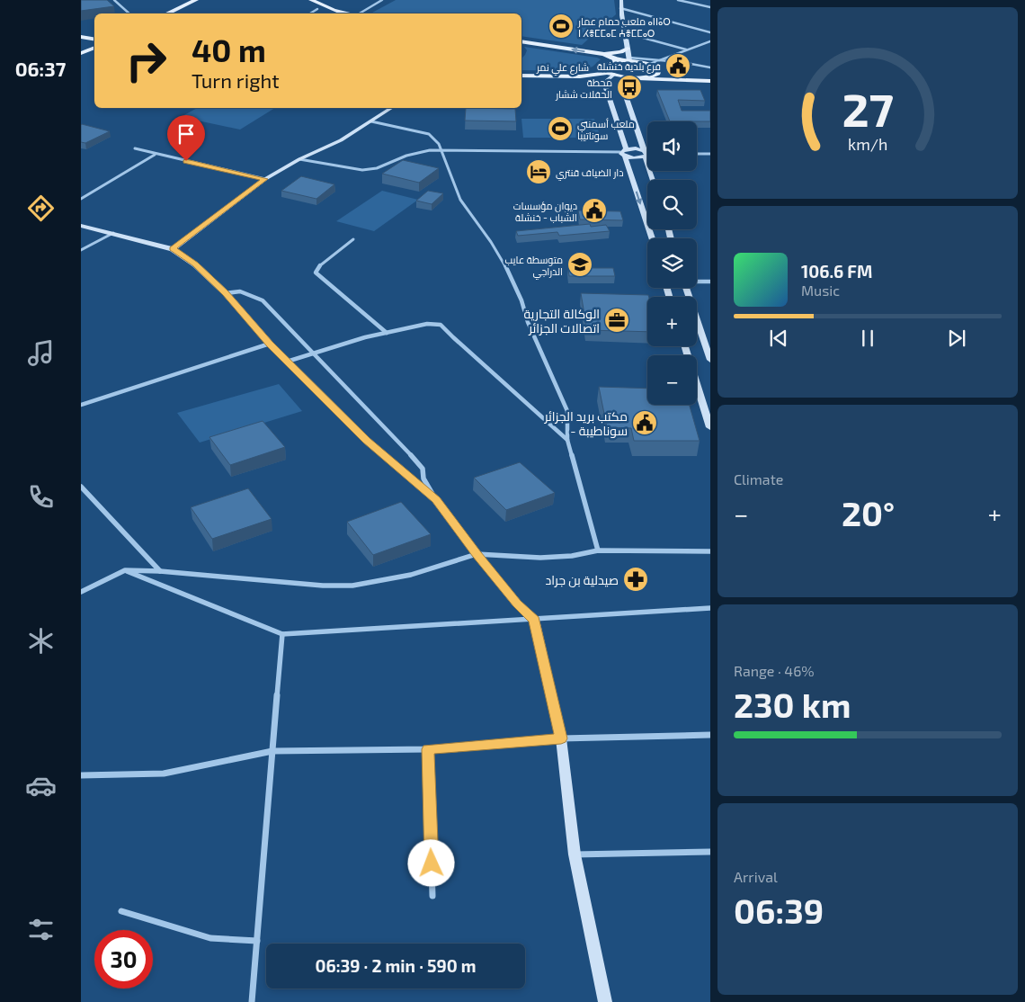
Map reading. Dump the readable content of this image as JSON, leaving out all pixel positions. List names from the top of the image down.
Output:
{
  "streets": {
    "main road": ["شارع علي نمر"]
  },
  "places": {
    "sports": ["ملعب حمام عمار ⴰⵏⵏⴰⵔ ⵏ ⵃⴻⵎⵎⴰⵎ ⵄⴻⵎⵎⴰⵔ", "ملعب أسمنتي سوناتيبا"],
    "public building": ["فرع بلدية خنشلة", "ديوان مؤسسات الشباب - خنشلة", "مكتب بريد الجزائر - سوناطيبة"],
    "bus stop": ["محطة الحفلات ششار"],
    "hotel": ["دار الضياف قنتري"],
    "school or university": ["متوسطة عايب الدراجي"],
    "office": ["الوكالة التجارية اتصالات الجزائر"],
    "pharmacy": ["صيدلية بن جراد"]
  },
  "page": {
    "tabs": "06:37",
    "turn": ["40 m", "Turn right"],
    "map_buttons": ["+", "−"],
    "song": ["106.6 FM", "Music"],
    "tile": [
      "Climate",
      ["Range · 46%", "230 km"],
      ["Arrival", "06:39"]
    ],
    "heat": ["−", "20°", "+"],
    "limit": "30",
    "trip": "06:39 · 2 min · 590 m",
    "gauge": ["27", "km/h"]
  }
}
